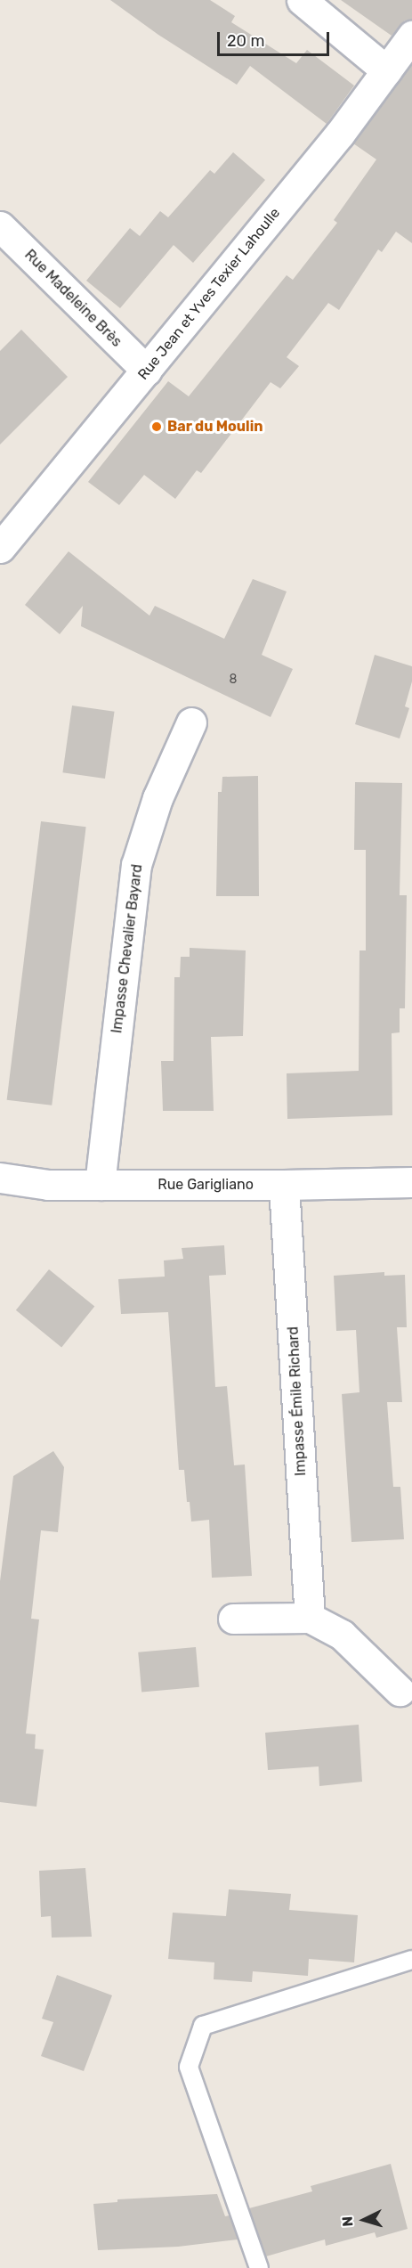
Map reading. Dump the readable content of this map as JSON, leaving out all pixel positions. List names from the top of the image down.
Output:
{
  "streets": {
    "street": [
      "Rue Jean et Yves Texier Lahoulle",
      "Rue Madeleine Brès",
      "Impasse Chevalier Bayard",
      "Rue Garigliano",
      "Impasse Émile Richard"
    ]
  },
  "crossings": [
    ["Rue Jean et Yves Texier Lahoulle", "Rue Madeleine Brès"],
    ["Impasse Chevalier Bayard", "Rue Garigliano"],
    ["Rue Garigliano", "Impasse Émile Richard"]
  ],
  "places": ["Bar du Moulin"],
  "house_numbers": ["8"],
  "scale_bar": "20 m",
  "north": "left"
}
